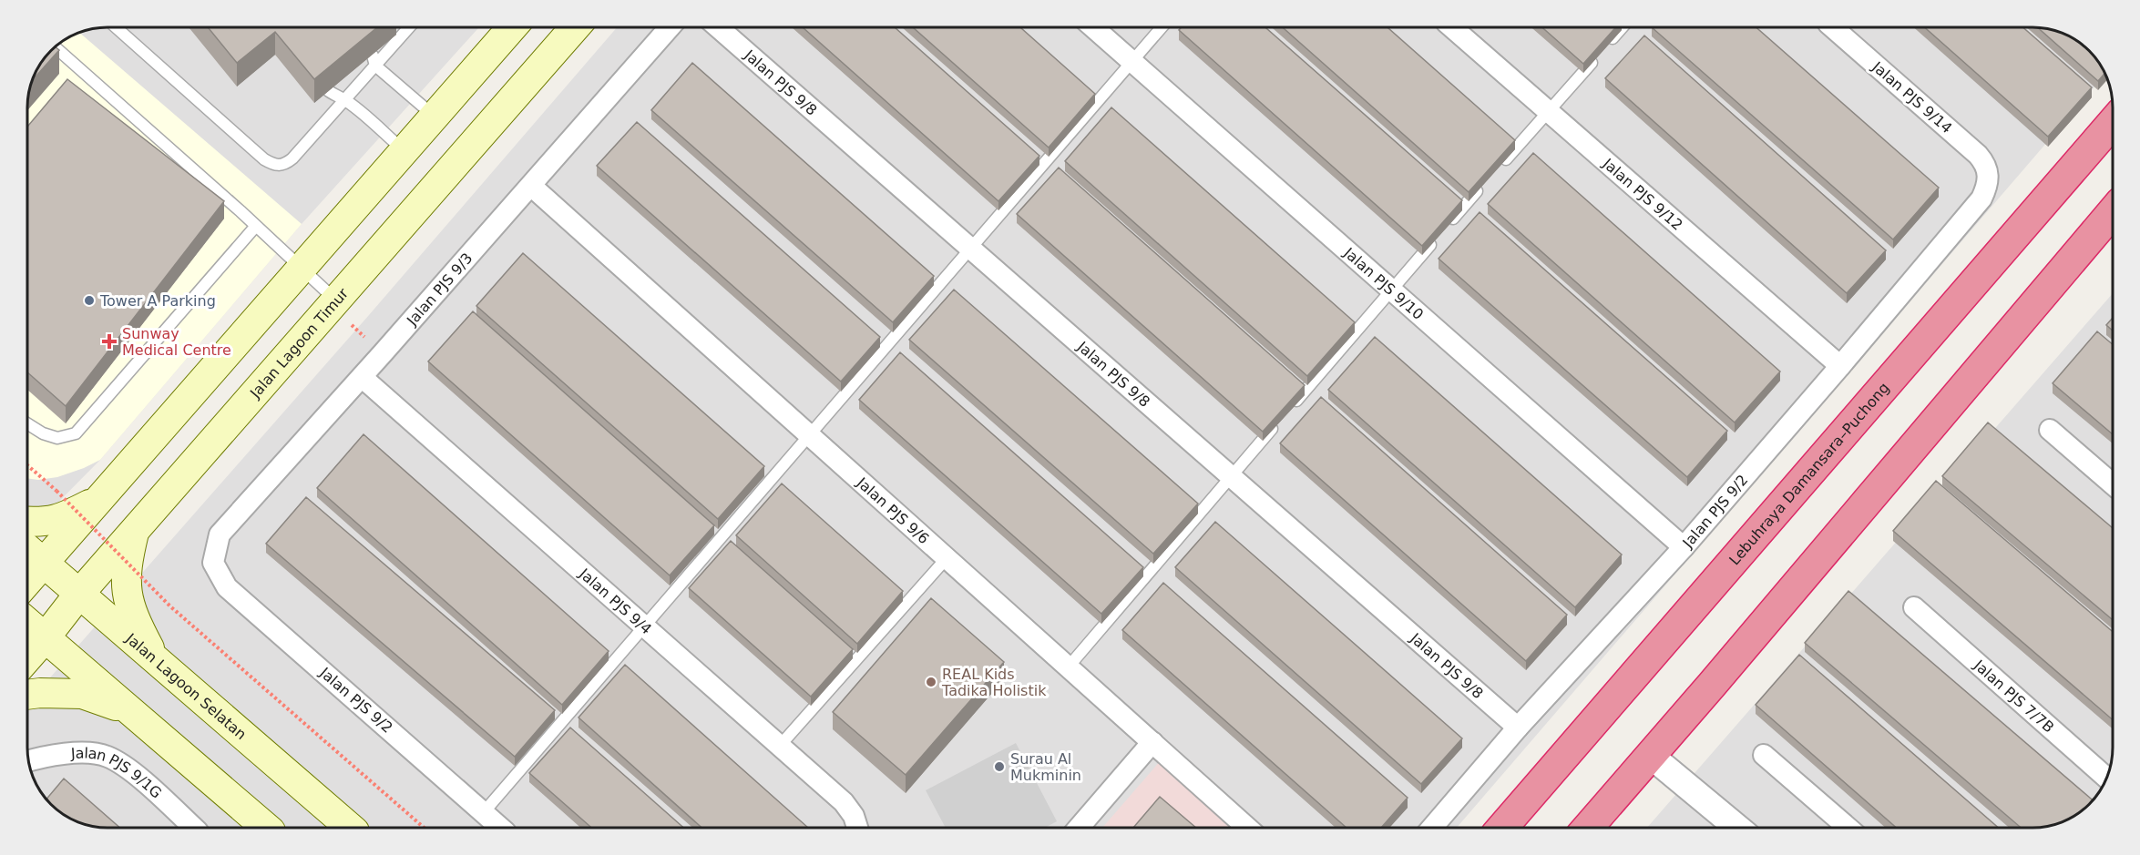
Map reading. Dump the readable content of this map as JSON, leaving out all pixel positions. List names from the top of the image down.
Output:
{
  "streets": {
    "highway": ["Lebuhraya Damansara–Puchong"],
    "main road": ["Jalan Lagoon Timur", "Jalan Lagoon Selatan"],
    "street": [
      "Jalan PJS 9/8",
      "Jalan PJS 9/14",
      "Jalan PJS 9/12",
      "Jalan PJS 9/10",
      "Jalan PJS 9/3",
      "Jalan PJS 9/6",
      "Jalan PJS 9/2",
      "Jalan PJS 9/4",
      "Jalan PJS 7/7B",
      "Jalan PJS 9/1G"
    ]
  },
  "crossings": [
    ["Jalan PJS 9/8", "Jalan PJS 9/2"],
    ["Jalan PJS 9/14", "Jalan PJS 9/2"],
    ["Jalan PJS 9/12", "Jalan PJS 9/2"],
    ["Jalan PJS 9/10", "Jalan PJS 9/2"],
    ["Jalan PJS 9/3", "Jalan PJS 9/6"],
    ["Jalan PJS 9/3", "Jalan PJS 9/2"],
    ["Jalan PJS 9/3", "Jalan PJS 9/4"],
    ["Jalan Lagoon Timur", "Jalan Lagoon Selatan"]
  ],
  "places": {
    "other": ["Tower A Parking", "REAL Kids Tadika Holistik", "Surau Al Mukminin"],
    "health": ["Sunway Medical Centre"]
  }
}
